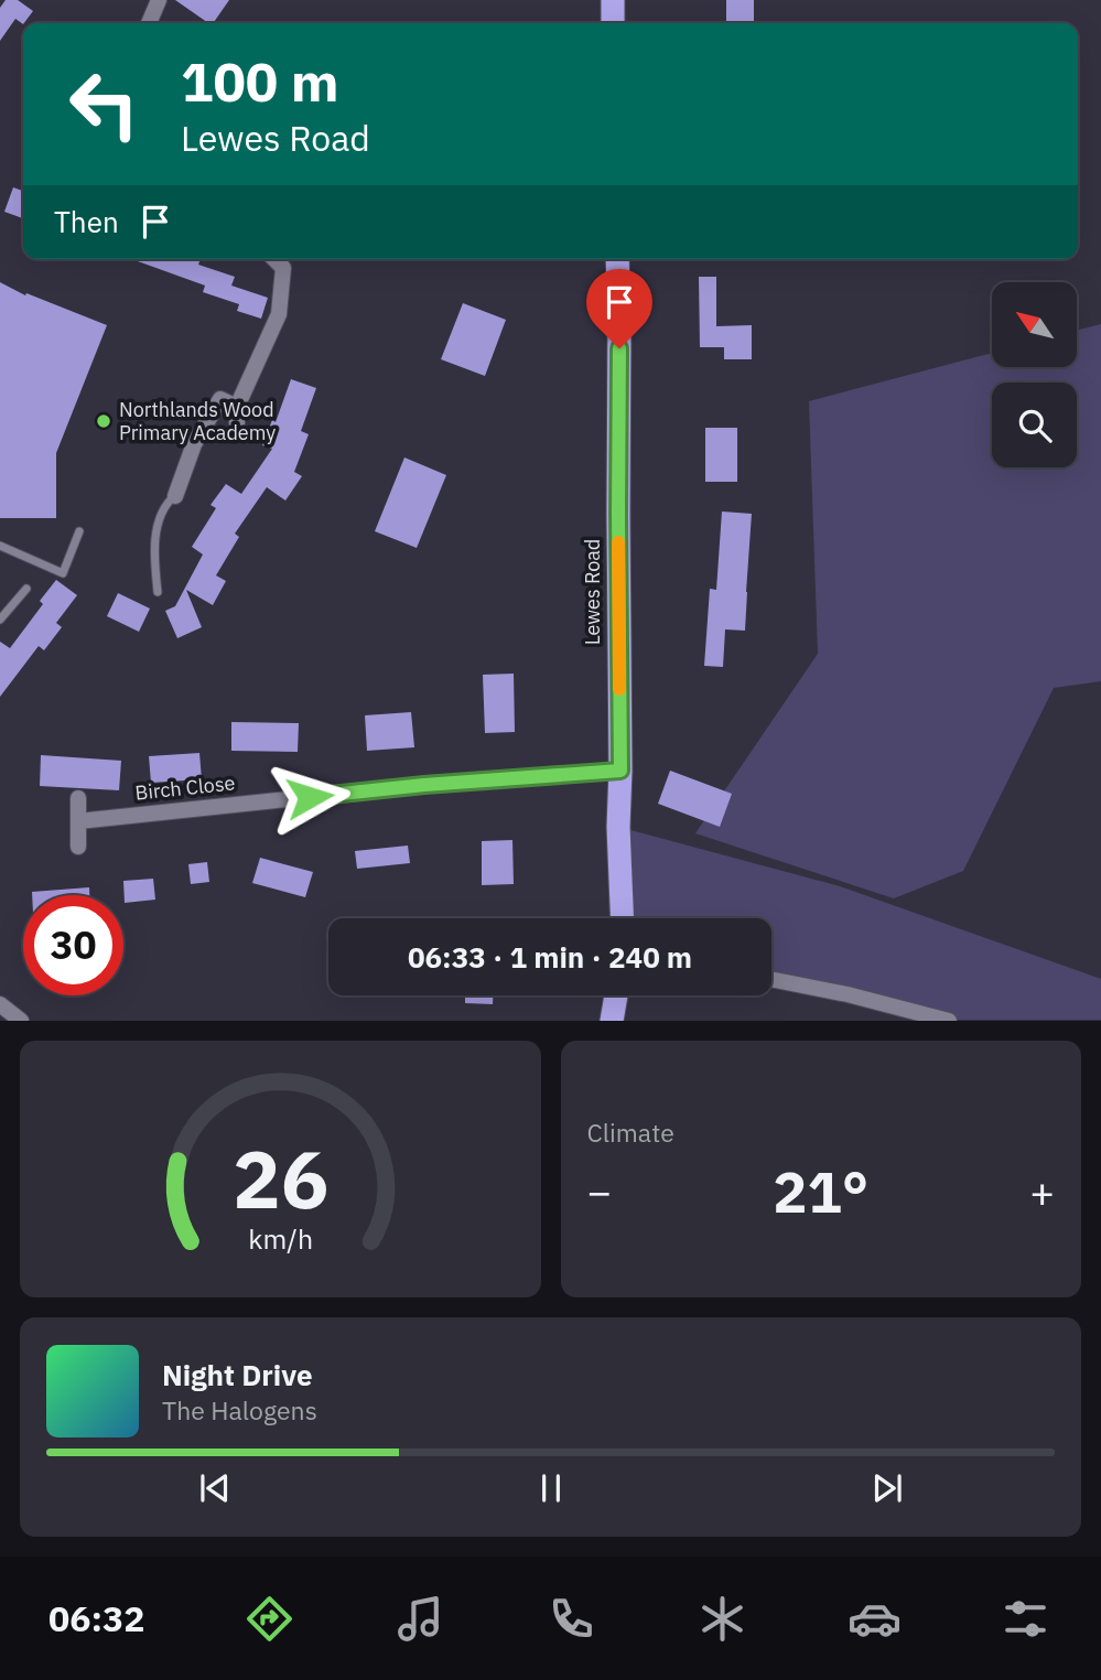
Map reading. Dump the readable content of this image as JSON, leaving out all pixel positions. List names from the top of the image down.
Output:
{
  "streets": {
    "highway": ["Lewes Road"],
    "street": ["Birch Close"]
  },
  "crossings": [
    ["Lewes Road", "Birch Close"]
  ],
  "places": ["Northlands Wood Primary Academy"],
  "north": "top left",
  "page": {
    "turn": ["100 m", "Lewes Road"],
    "then": "Then",
    "limit": "30",
    "trip": "06:33 · 1 min · 240 m",
    "tile": "Climate",
    "heat": ["−", "21°", "+"],
    "song": ["Night Drive", "The Halogens"],
    "tabs": "06:32",
    "gauge": ["26", "km/h"]
  }
}
